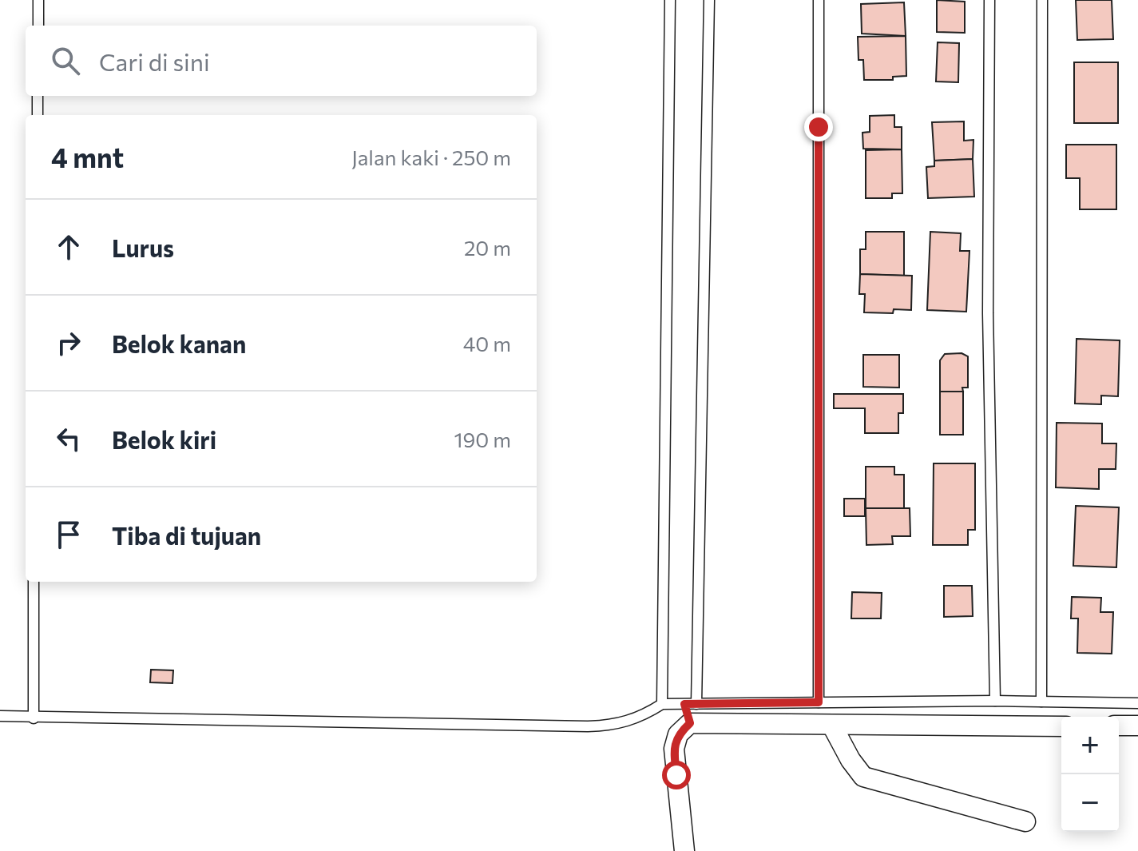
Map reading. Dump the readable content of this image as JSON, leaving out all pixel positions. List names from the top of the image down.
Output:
{
  "page": {
    "search": "Cari di sini",
    "heading": ["4 mnt", "Jalan kaki · 250 m"],
    "list": [
      ["Lurus", "20 m"],
      ["Belok kanan", "40 m"],
      ["Belok kiri", "190 m"],
      "Tiba di tujuan"
    ],
    "map_buttons": ["+", "−"]
  }
}
